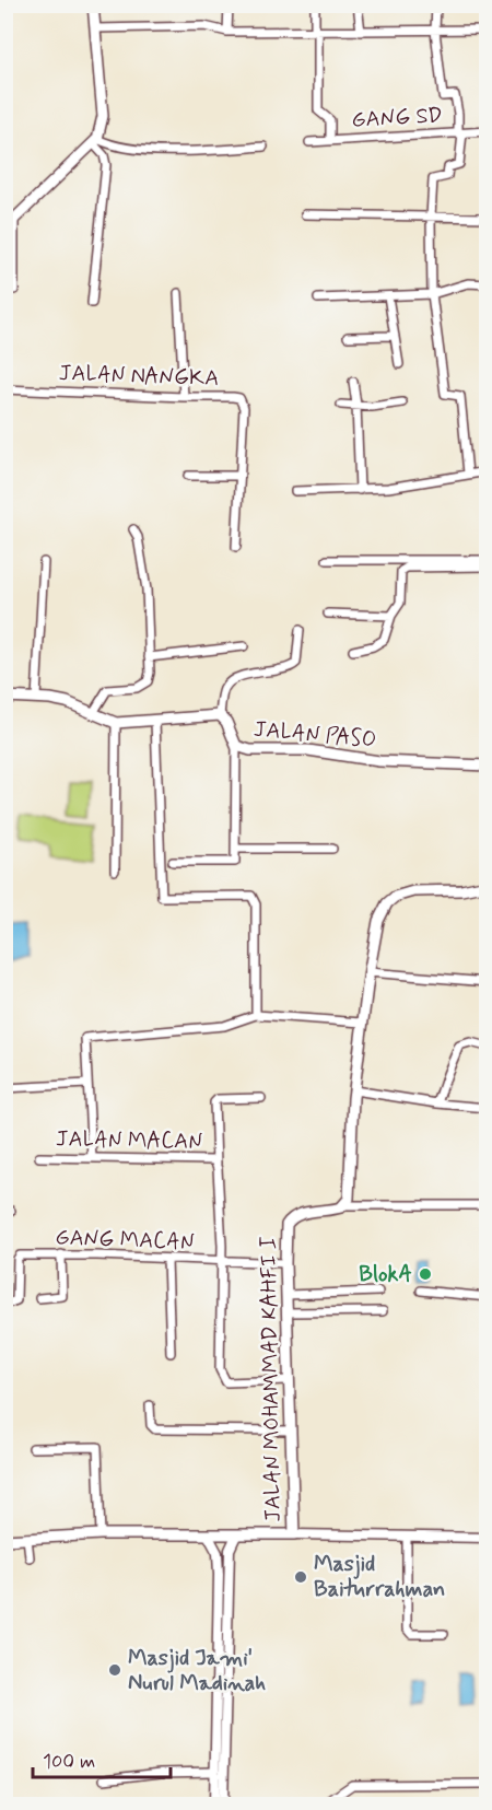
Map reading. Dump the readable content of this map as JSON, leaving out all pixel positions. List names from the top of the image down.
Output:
{
  "streets": {
    "main road": ["JALAN PASO", "JALAN MOHAMMAD KAHFI I"],
    "street": [
      "GANG SD",
      "JALAN NANGKA",
      "JALAN MACAN",
      "GANG MACAN"
    ]
  },
  "crossings": [
    ["JALAN MACAN", "GANG MACAN"],
    ["JALAN MACAN", "JALAN MOHAMMAD KAHFI I"],
    ["GANG MACAN", "JALAN MOHAMMAD KAHFI I"]
  ],
  "places": ["BlokA", "Masjid Baiturrahman", "Masjid Jami' Nurul Madinah"],
  "scale_bar": "100 m"
}
